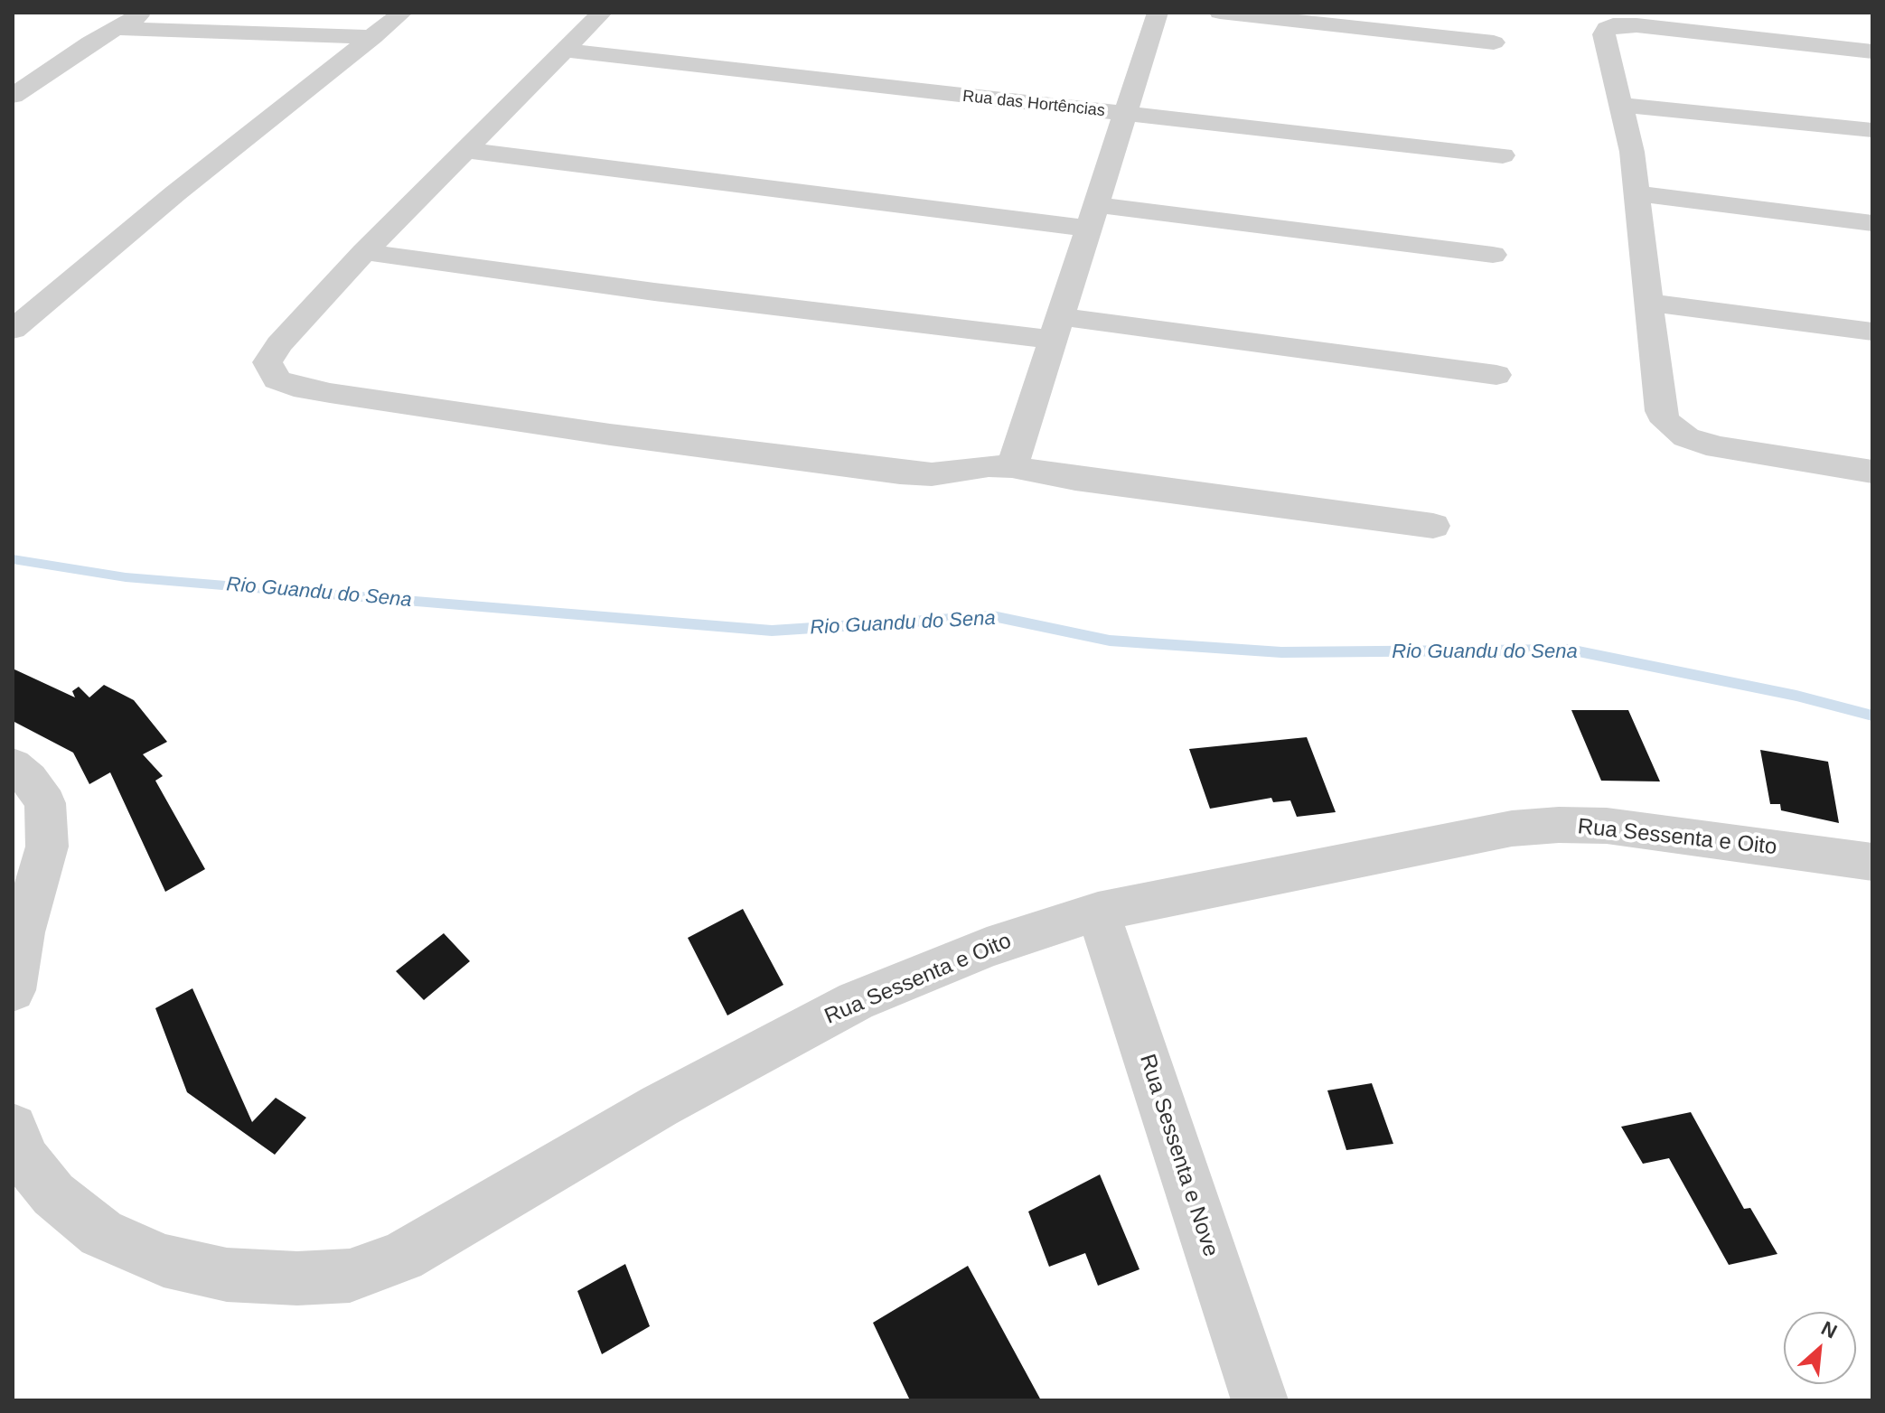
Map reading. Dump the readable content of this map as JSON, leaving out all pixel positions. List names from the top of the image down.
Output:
{
  "streets": {
    "street": ["Rua das Hortências", "Rua Sessenta e Oito", "Rua Sessenta e Nove"]
  },
  "crossings": [
    ["Rua Sessenta e Oito", "Rua Sessenta e Nove"]
  ],
  "water": ["Rio Guandu do Sena"],
  "north": "top right"
}
